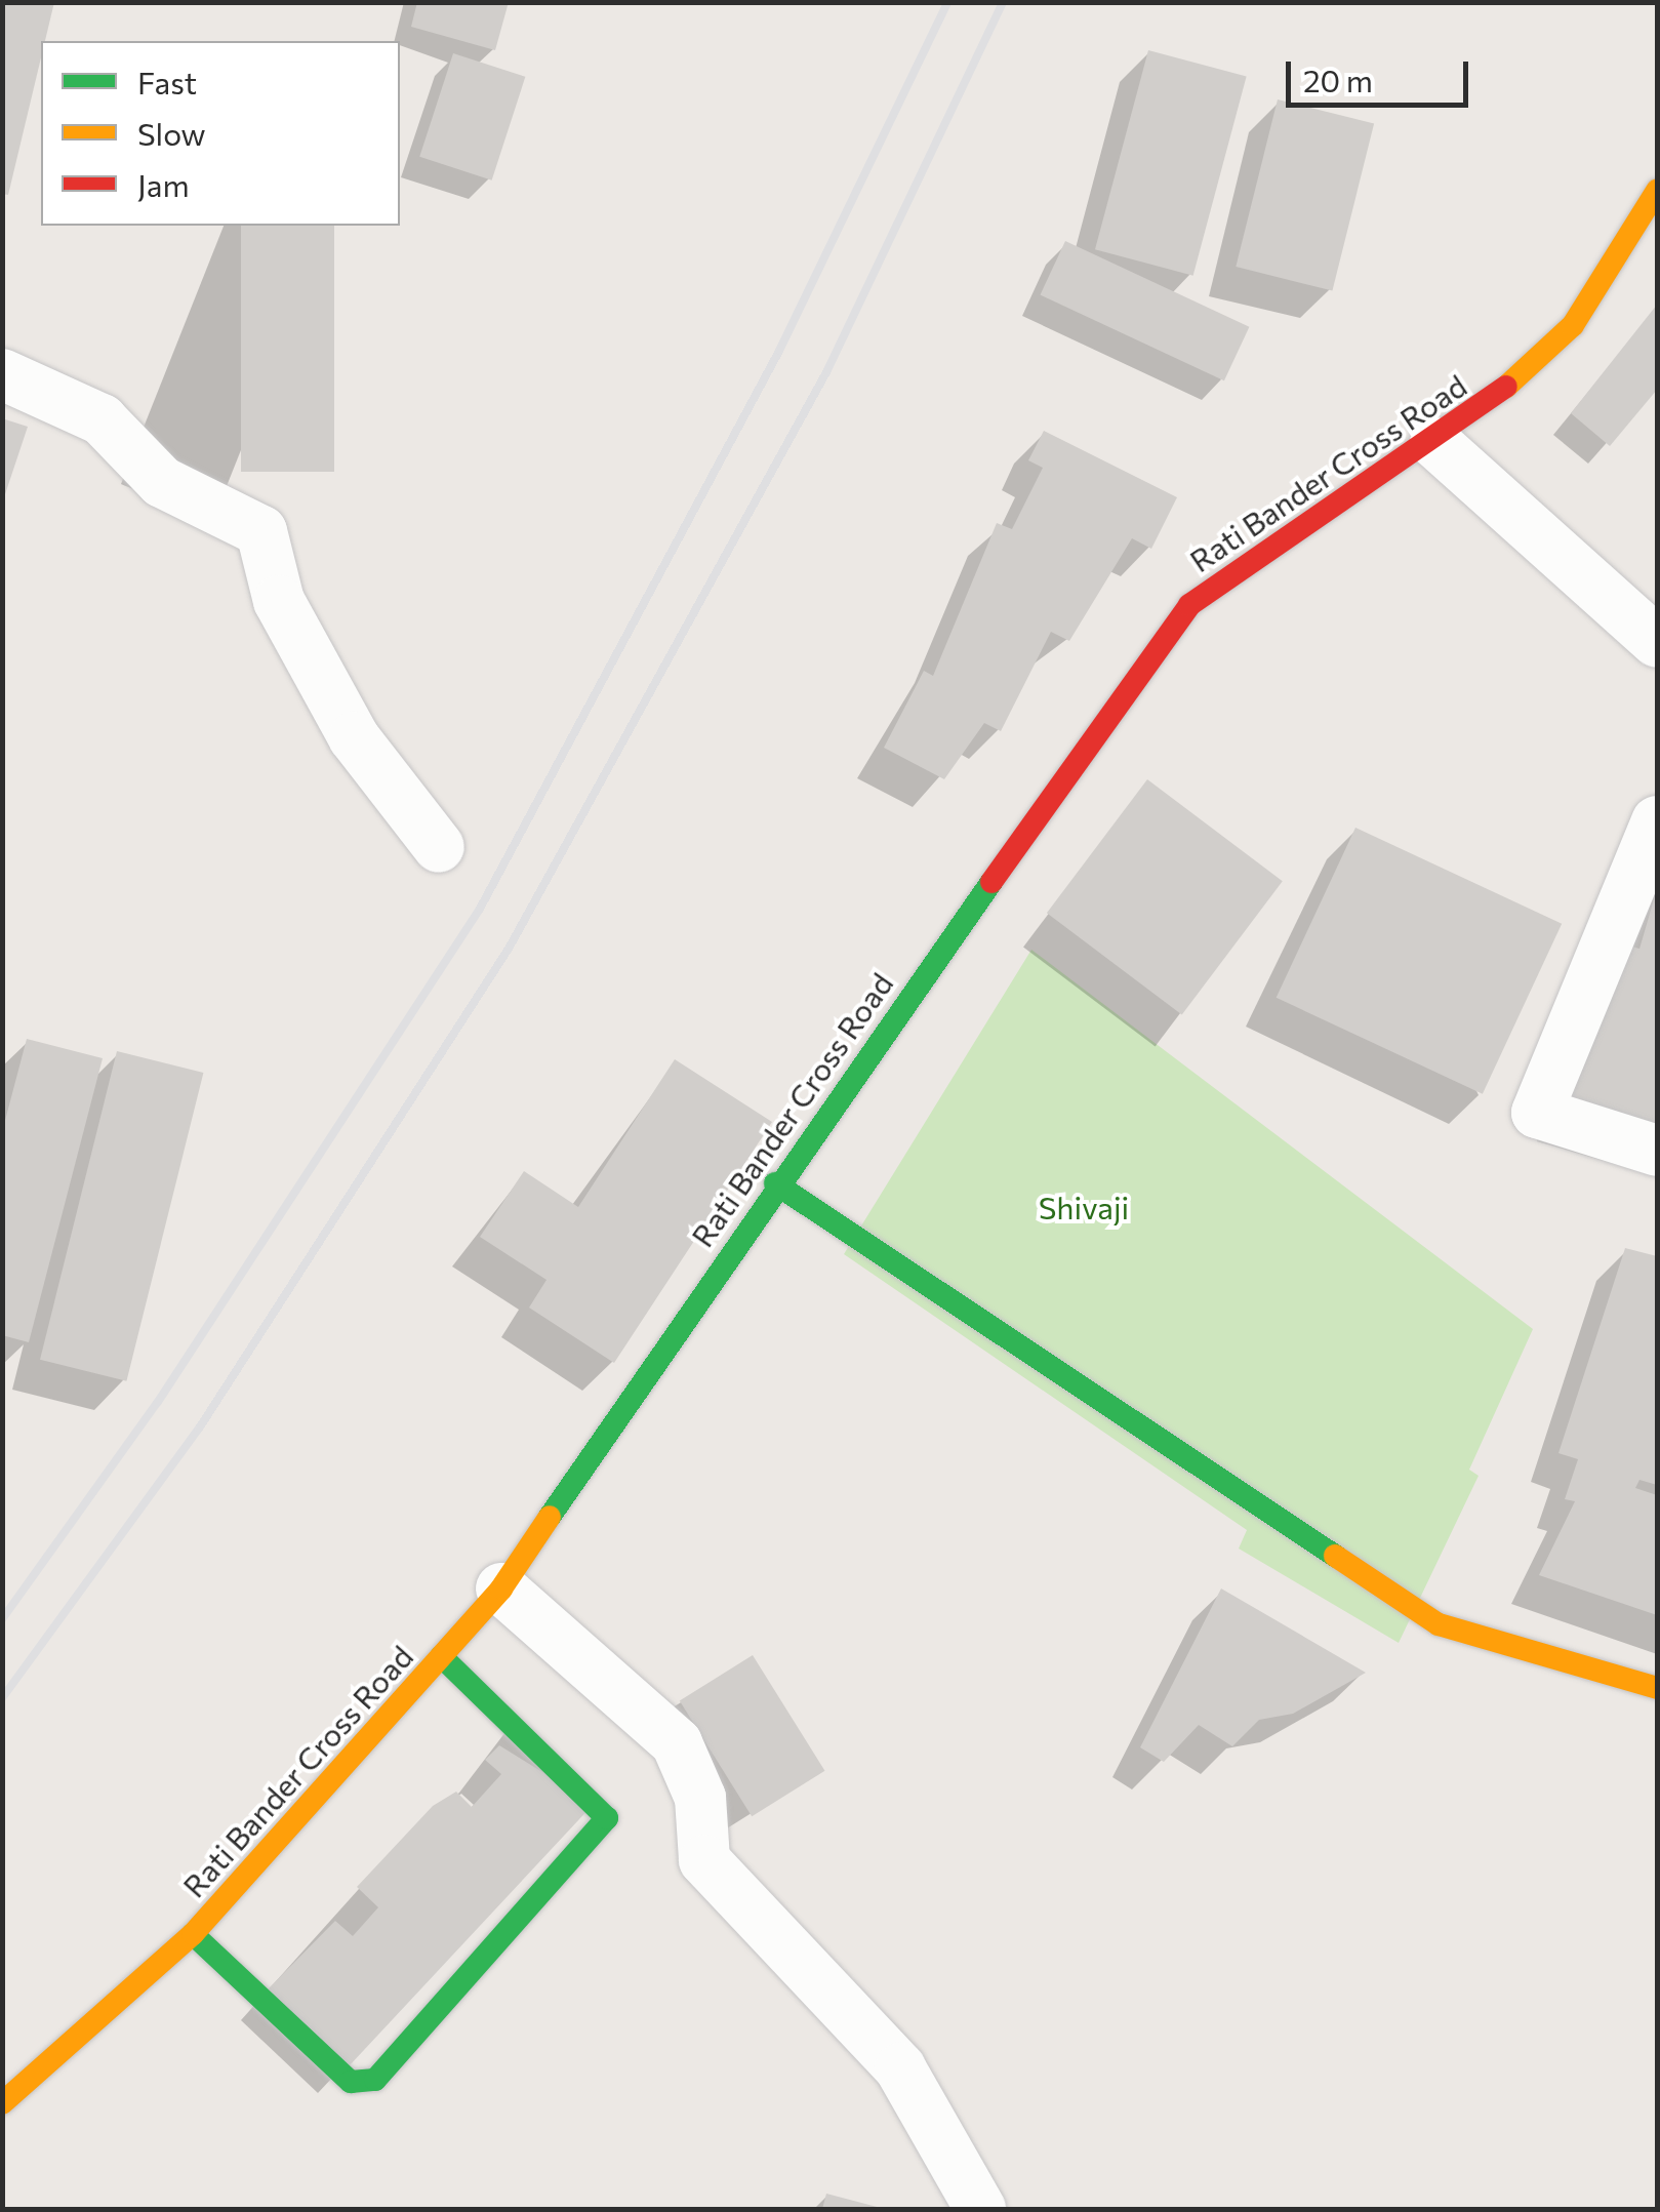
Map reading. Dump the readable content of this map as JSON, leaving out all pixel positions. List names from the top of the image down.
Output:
{
  "streets": {
    "street": ["Rati Bander Cross Road"]
  },
  "parks": ["Shivaji"],
  "legend": ["Fast", "Slow", "Jam"],
  "scale_bar": "20 m"
}
